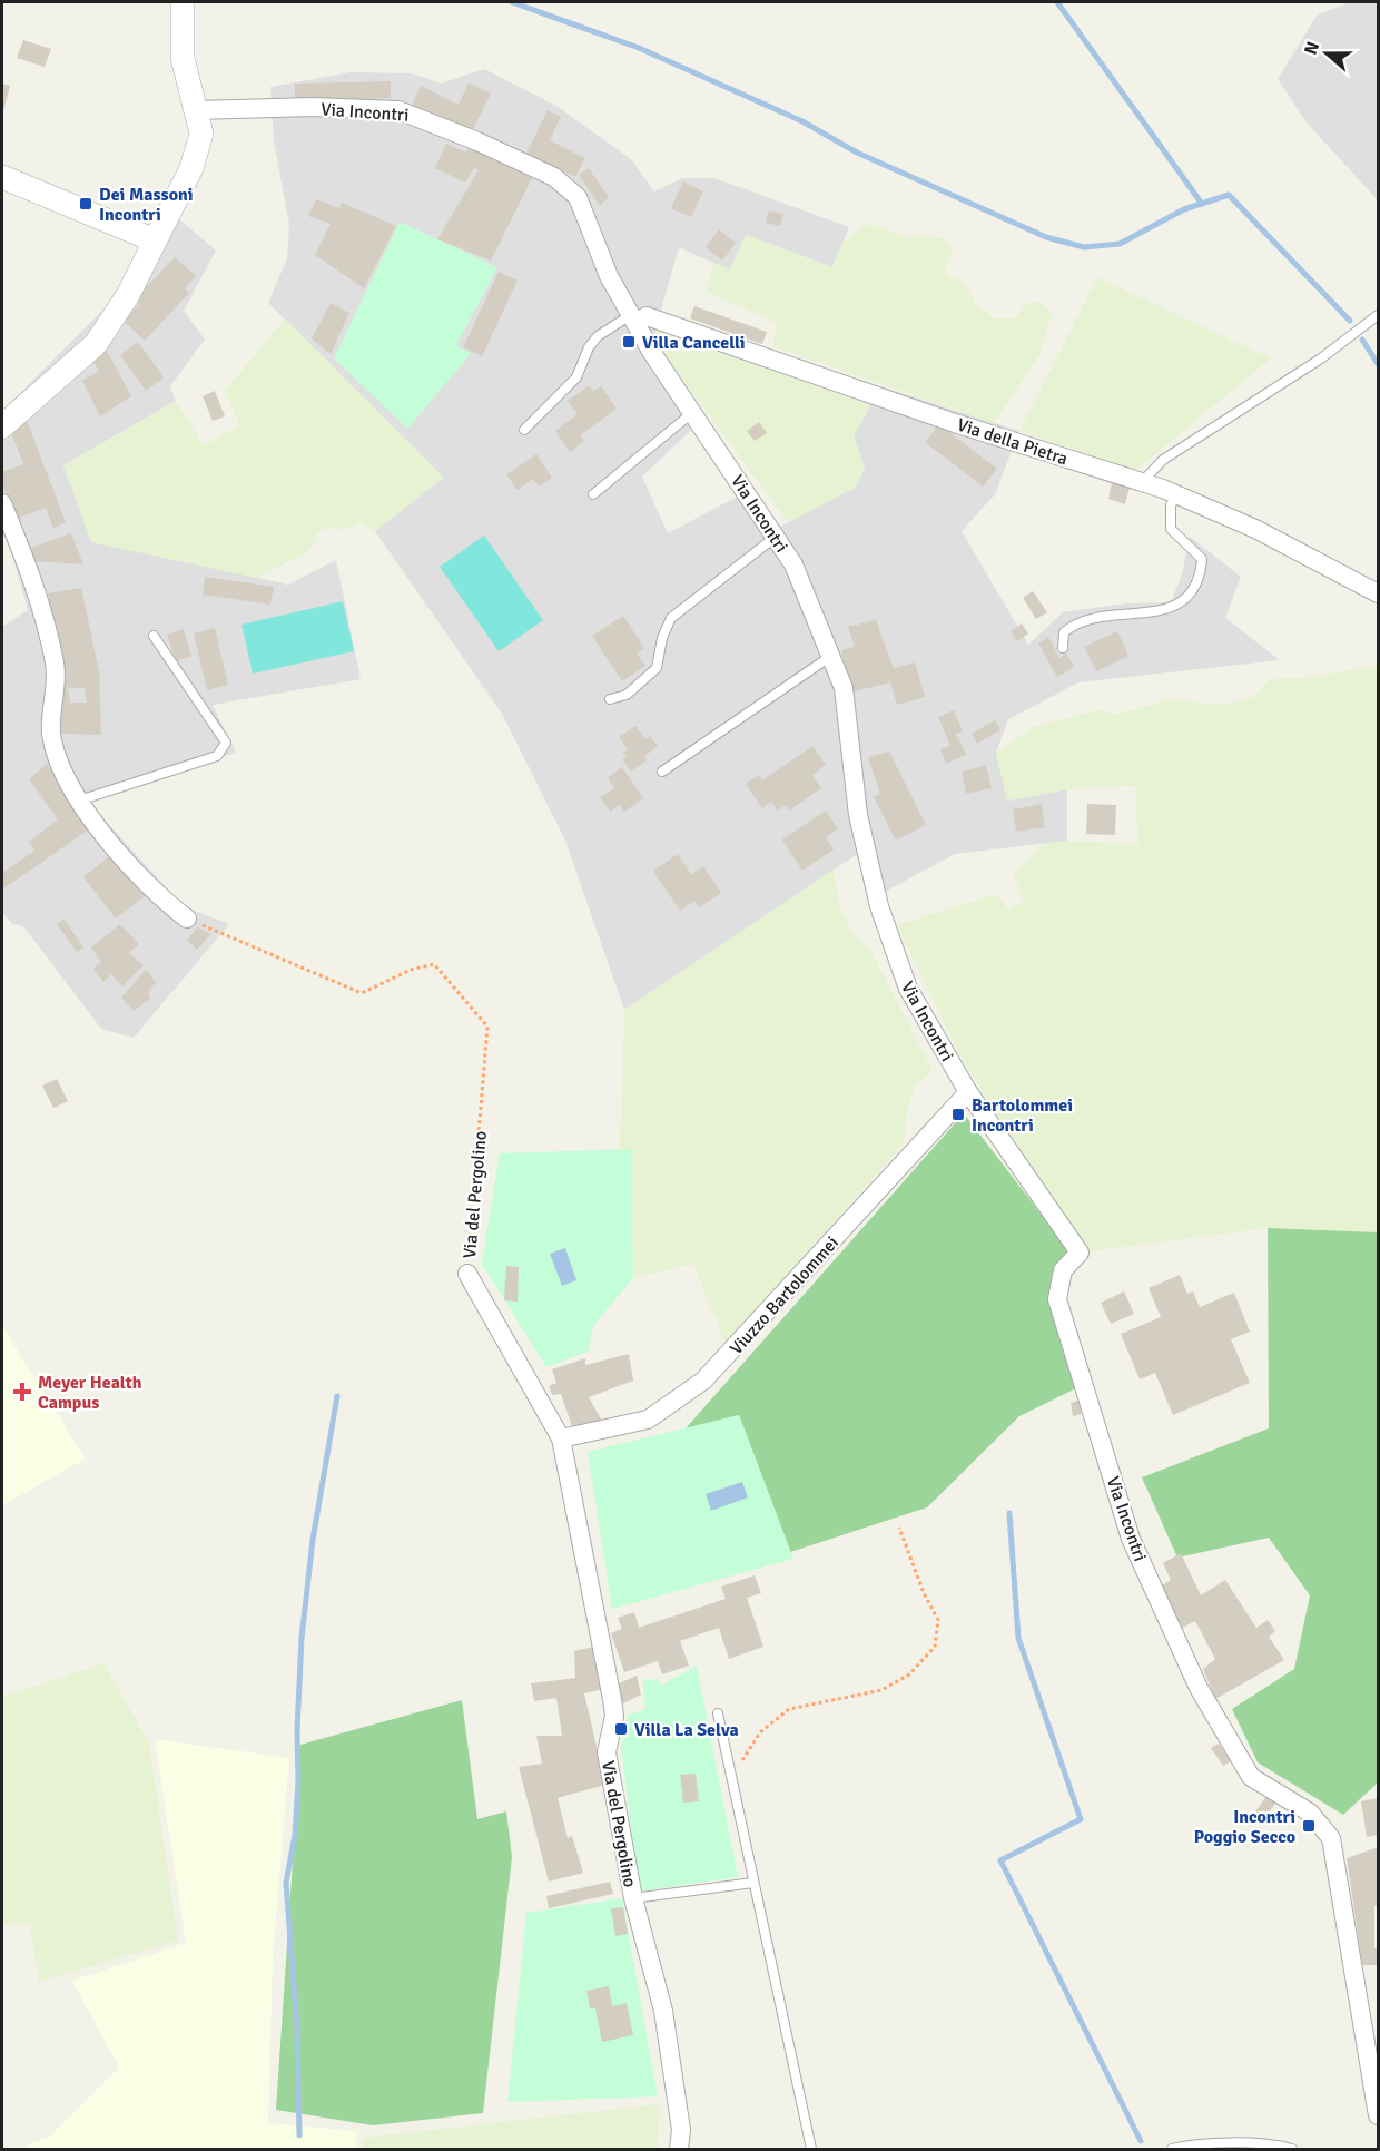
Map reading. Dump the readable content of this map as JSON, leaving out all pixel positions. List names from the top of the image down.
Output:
{
  "streets": {
    "street": [
      "Via Incontri",
      "Via della Pietra",
      "Via del Pergolino",
      "Viuzzo Bartolommei"
    ]
  },
  "crossings": [
    ["Via Incontri", "Via della Pietra"],
    ["Via Incontri", "Viuzzo Bartolommei"],
    ["Via del Pergolino", "Viuzzo Bartolommei"]
  ],
  "places": {
    "transit": [
      "Dei Massoni Incontri",
      "Villa Cancelli",
      "Bartolommei Incontri",
      "Villa La Selva",
      "Incontri Poggio Secco"
    ],
    "health": ["Meyer Health Campus"]
  },
  "north": "left"
}
